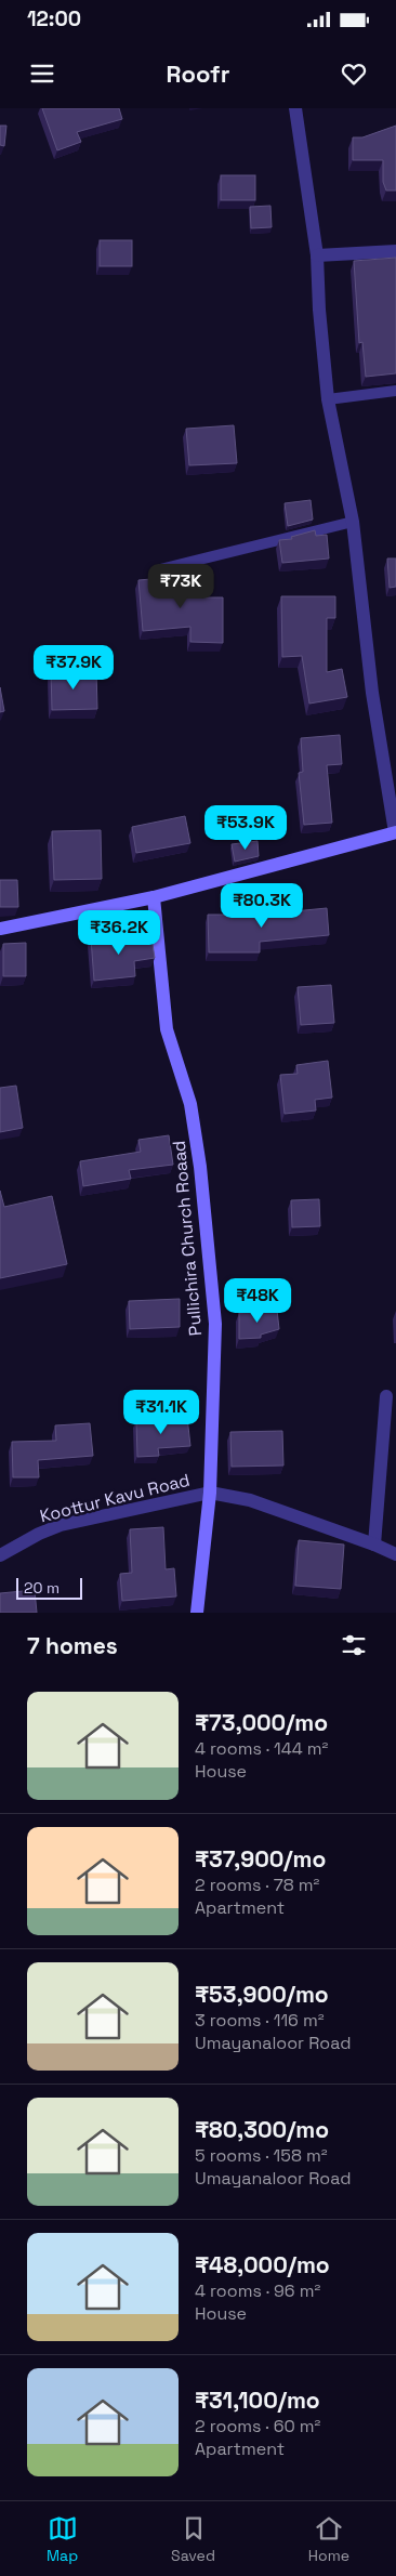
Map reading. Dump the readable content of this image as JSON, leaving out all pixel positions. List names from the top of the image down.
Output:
{
  "streets": {
    "main road": ["Pullichira Church Roaad"],
    "street": ["Koottur Kavu Road"]
  },
  "crossings": [
    ["Pullichira Church Roaad", "Koottur Kavu Road"]
  ],
  "scale_bar": "20 m",
  "page": {
    "status": "12:00",
    "header": "Roofr",
    "price": [
      "₹73K",
      "₹37.9K",
      "₹53.9K",
      "₹80.3K",
      "₹36.2K",
      "₹48K",
      "₹31.1K"
    ],
    "scale": "20 m",
    "heading": "7 homes",
    "list": [
      {
        "name": "₹73,000/mo",
        "note": "4 rooms · 144 m² · House"
      },
      {
        "name": "₹37,900/mo",
        "note": "2 rooms · 78 m² · Apartment"
      },
      {
        "name": "₹53,900/mo",
        "note": "3 rooms · 116 m² · Umayanaloor Road"
      },
      {
        "name": "₹80,300/mo",
        "note": "5 rooms · 158 m² · Umayanaloor Road"
      },
      {
        "name": "₹48,000/mo",
        "note": "4 rooms · 96 m² · House"
      },
      {
        "name": "₹31,100/mo",
        "note": "2 rooms · 60 m² · Apartment"
      }
    ],
    "tabs": ["Map", "Saved", "Home"]
  }
}
